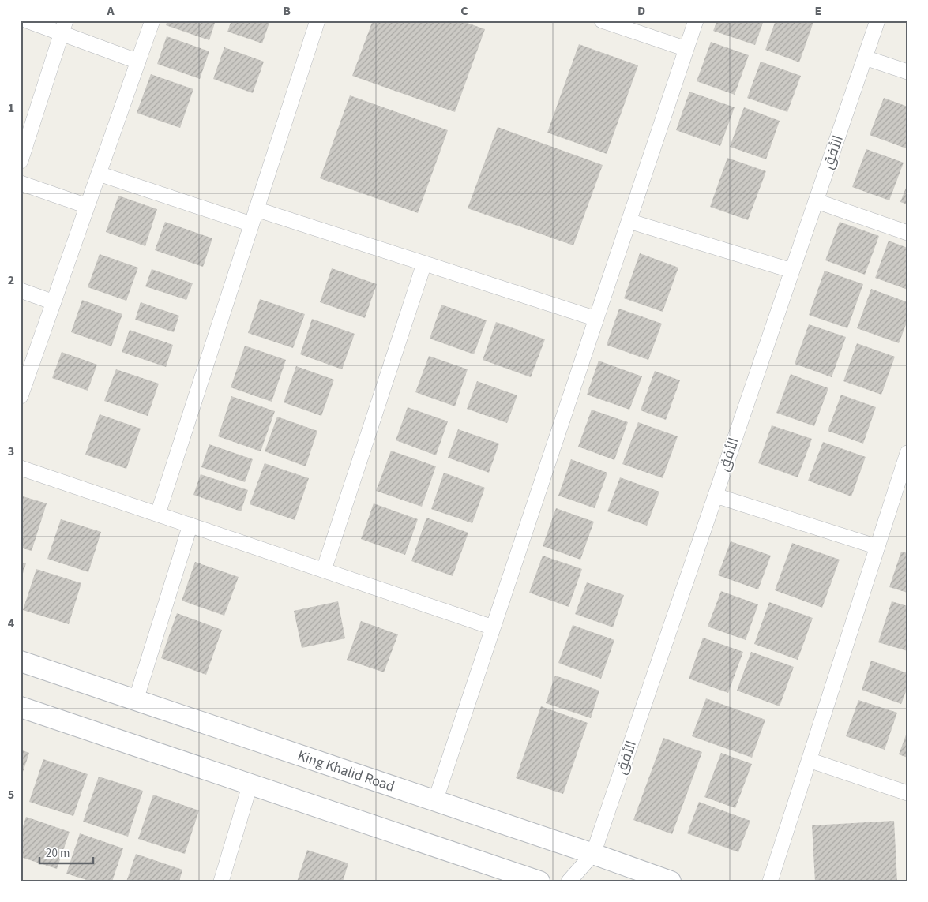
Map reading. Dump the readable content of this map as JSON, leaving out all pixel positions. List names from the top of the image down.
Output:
{
  "streets": {
    "main road": ["King Khalid Road"],
    "street": ["الأفق"]
  },
  "crossings": [
    ["الأفق", "King Khalid Road"]
  ],
  "scale_bar": "20 m",
  "grid": {
    "columns": [
      "A",
      "B",
      "C",
      "D",
      "E"
    ],
    "rows": [
      "1",
      "2",
      "3",
      "4",
      "5"
    ]
  }
}
